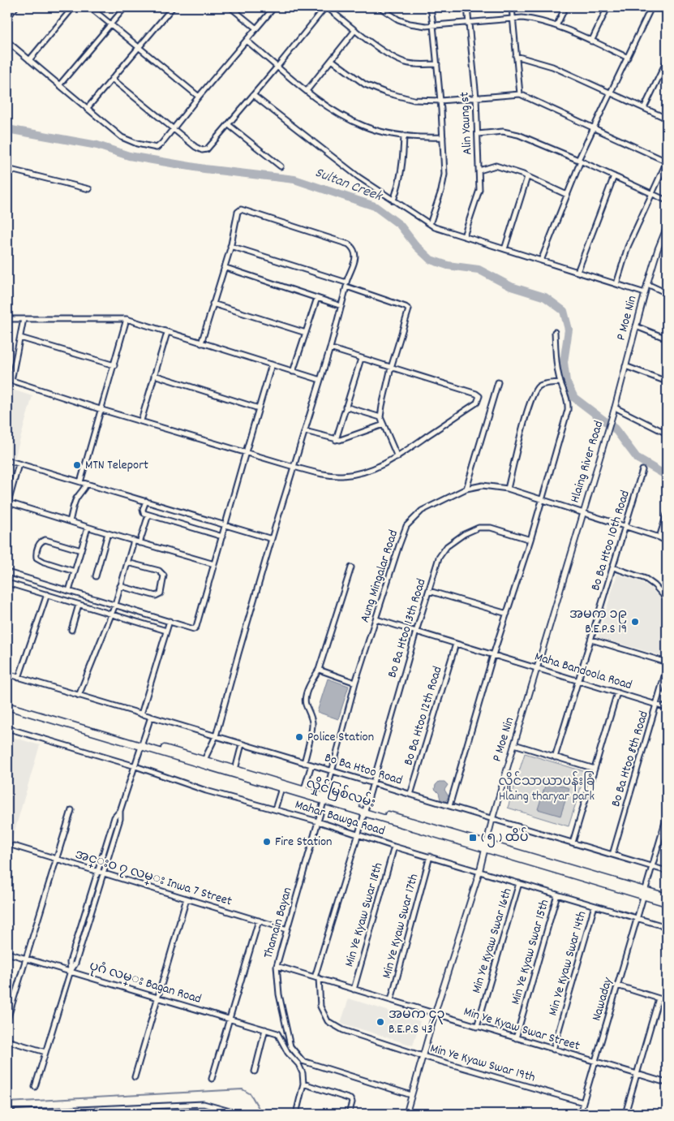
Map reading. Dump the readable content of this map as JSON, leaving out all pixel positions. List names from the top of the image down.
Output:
{
  "streets": {
    "main road": ["လှိုင်မြစ်လမ်း"],
    "street": [
      "Alin Yaung st",
      "P Moe Nin",
      "Hlaing River Road",
      "Bo Ba Htoo 10th Road",
      "Aung Mingalar Road",
      "Bo Ba Htoo 13th Road",
      "Maha Bandoola Road",
      "Bo Ba Htoo 12th Road",
      "Bo Ba Htoo 8th Road",
      "Bo Ba Htoo Road",
      "Mahar Bawga Road",
      "အင္းဝ ၇ လမ္း Inwa 7 Street",
      "Min Ye Kyaw Swar 18th",
      "Thamain Bayan",
      "Min Ye Kyaw Swar 17th",
      "Min Ye Kyaw Swar 16th",
      "Min Ye Kyaw Swar 15th",
      "Min Ye Kyaw Swar 14th",
      "ပုဂံ လမ္း Bagan Road",
      "Nawaday",
      "Min Ye Kyaw Swar Street",
      "Min Ye Kyaw Swar 19th"
    ]
  },
  "crossings": [
    ["P Moe Nin", "Hlaing River Road"],
    ["P Moe Nin", "Aung Mingalar Road"],
    ["P Moe Nin", "Maha Bandoola Road"],
    ["P Moe Nin", "Bo Ba Htoo Road"],
    ["P Moe Nin", "လှိုင်မြစ်လမ်း"],
    ["P Moe Nin", "Mahar Bawga Road"],
    ["P Moe Nin", "Thamain Bayan"],
    ["P Moe Nin", "Min Ye Kyaw Swar Street"],
    ["P Moe Nin", "Min Ye Kyaw Swar 19th"],
    ["Hlaing River Road", "Aung Mingalar Road"],
    ["Bo Ba Htoo 10th Road", "Aung Mingalar Road"],
    ["Bo Ba Htoo 10th Road", "Maha Bandoola Road"],
    ["Aung Mingalar Road", "Maha Bandoola Road"],
    ["Aung Mingalar Road", "Bo Ba Htoo Road"],
    ["Aung Mingalar Road", "လှိုင်မြစ်လမ်း"],
    ["Aung Mingalar Road", "Thamain Bayan"],
    ["Bo Ba Htoo 13th Road", "Maha Bandoola Road"],
    ["Bo Ba Htoo 13th Road", "Bo Ba Htoo Road"],
    ["Bo Ba Htoo 13th Road", "လှိုင်မြစ်လမ်း"],
    ["Bo Ba Htoo 13th Road", "Min Ye Kyaw Swar 19th"],
    ["Maha Bandoola Road", "Bo Ba Htoo 12th Road"],
    ["Maha Bandoola Road", "Bo Ba Htoo 8th Road"],
    ["Bo Ba Htoo 12th Road", "Bo Ba Htoo Road"],
    ["Bo Ba Htoo 8th Road", "Bo Ba Htoo Road"],
    ["Bo Ba Htoo Road", "Nawaday"],
    ["လှိုင်မြစ်လမ်း", "Thamain Bayan"],
    ["လှိုင်မြစ်လမ်း", "Nawaday"],
    ["လှိုင်မြစ်လမ်း", "Min Ye Kyaw Swar 19th"],
    ["Mahar Bawga Road", "Min Ye Kyaw Swar 18th"],
    ["Mahar Bawga Road", "Thamain Bayan"],
    ["Mahar Bawga Road", "Min Ye Kyaw Swar 17th"],
    ["Mahar Bawga Road", "Min Ye Kyaw Swar 16th"],
    ["Mahar Bawga Road", "Min Ye Kyaw Swar 15th"],
    ["Mahar Bawga Road", "Min Ye Kyaw Swar 14th"],
    ["Mahar Bawga Road", "Nawaday"],
    ["Mahar Bawga Road", "Min Ye Kyaw Swar 19th"],
    ["အင္းဝ ၇ လမ္း Inwa 7 Street", "Thamain Bayan"],
    ["Min Ye Kyaw Swar 18th", "Min Ye Kyaw Swar Street"],
    ["Thamain Bayan", "Min Ye Kyaw Swar Street"],
    ["Min Ye Kyaw Swar 17th", "Min Ye Kyaw Swar Street"],
    ["Min Ye Kyaw Swar 16th", "Min Ye Kyaw Swar Street"],
    ["Min Ye Kyaw Swar 15th", "Min Ye Kyaw Swar Street"],
    ["Min Ye Kyaw Swar 14th", "Min Ye Kyaw Swar Street"],
    ["Nawaday", "Min Ye Kyaw Swar Street"],
    ["Nawaday", "Min Ye Kyaw Swar 19th"],
    ["Min Ye Kyaw Swar Street", "Min Ye Kyaw Swar 19th"]
  ],
  "water": ["Sultan Creek"],
  "parks": ["လှိုင်သာယာပန်းခြံ Hlaing tharyar park"],
  "places": {
    "other": [
      "MTN Teleport",
      "အမက ၁၉ B.E.P.S 19",
      "Police Station",
      "Fire Station",
      "အမက ၄၃ B.E.P.S 43"
    ],
    "transit": ["( ၅ ) ထိပ်"]
  }
}
